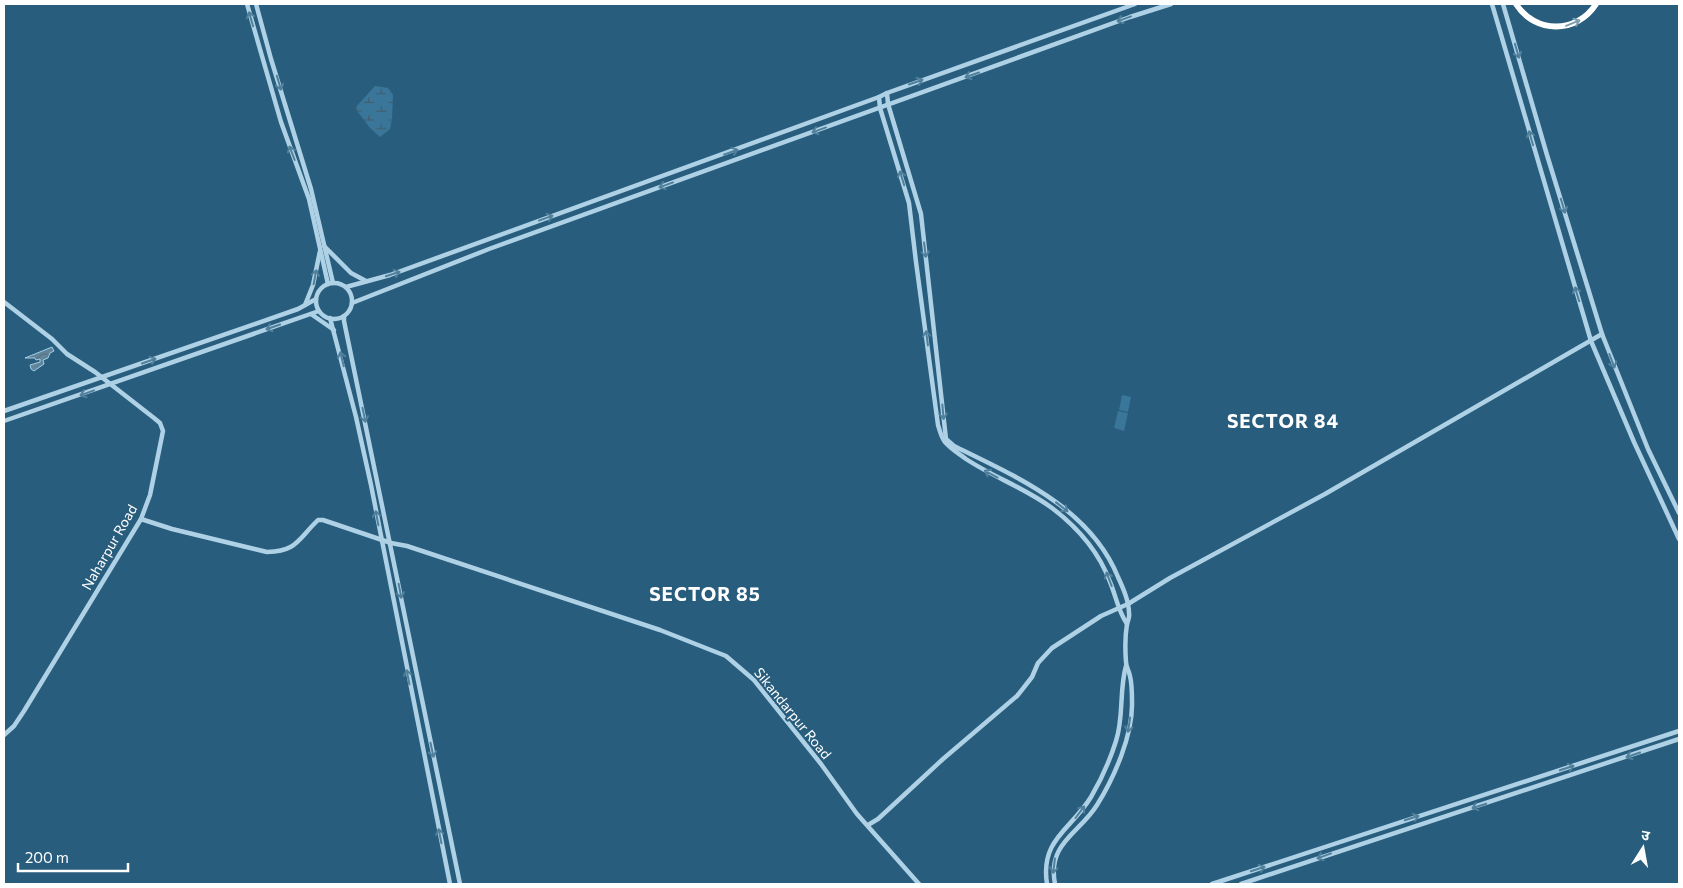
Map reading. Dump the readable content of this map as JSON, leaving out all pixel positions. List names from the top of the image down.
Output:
{
  "streets": {
    "street": ["Naharpur Road", "Sikandarpur Road"]
  },
  "crossings": [
    ["Naharpur Road", "Sikandarpur Road"]
  ],
  "districts": ["SECTOR 84", "SECTOR 85"],
  "scale_bar": "200 m",
  "north": "top"
}
